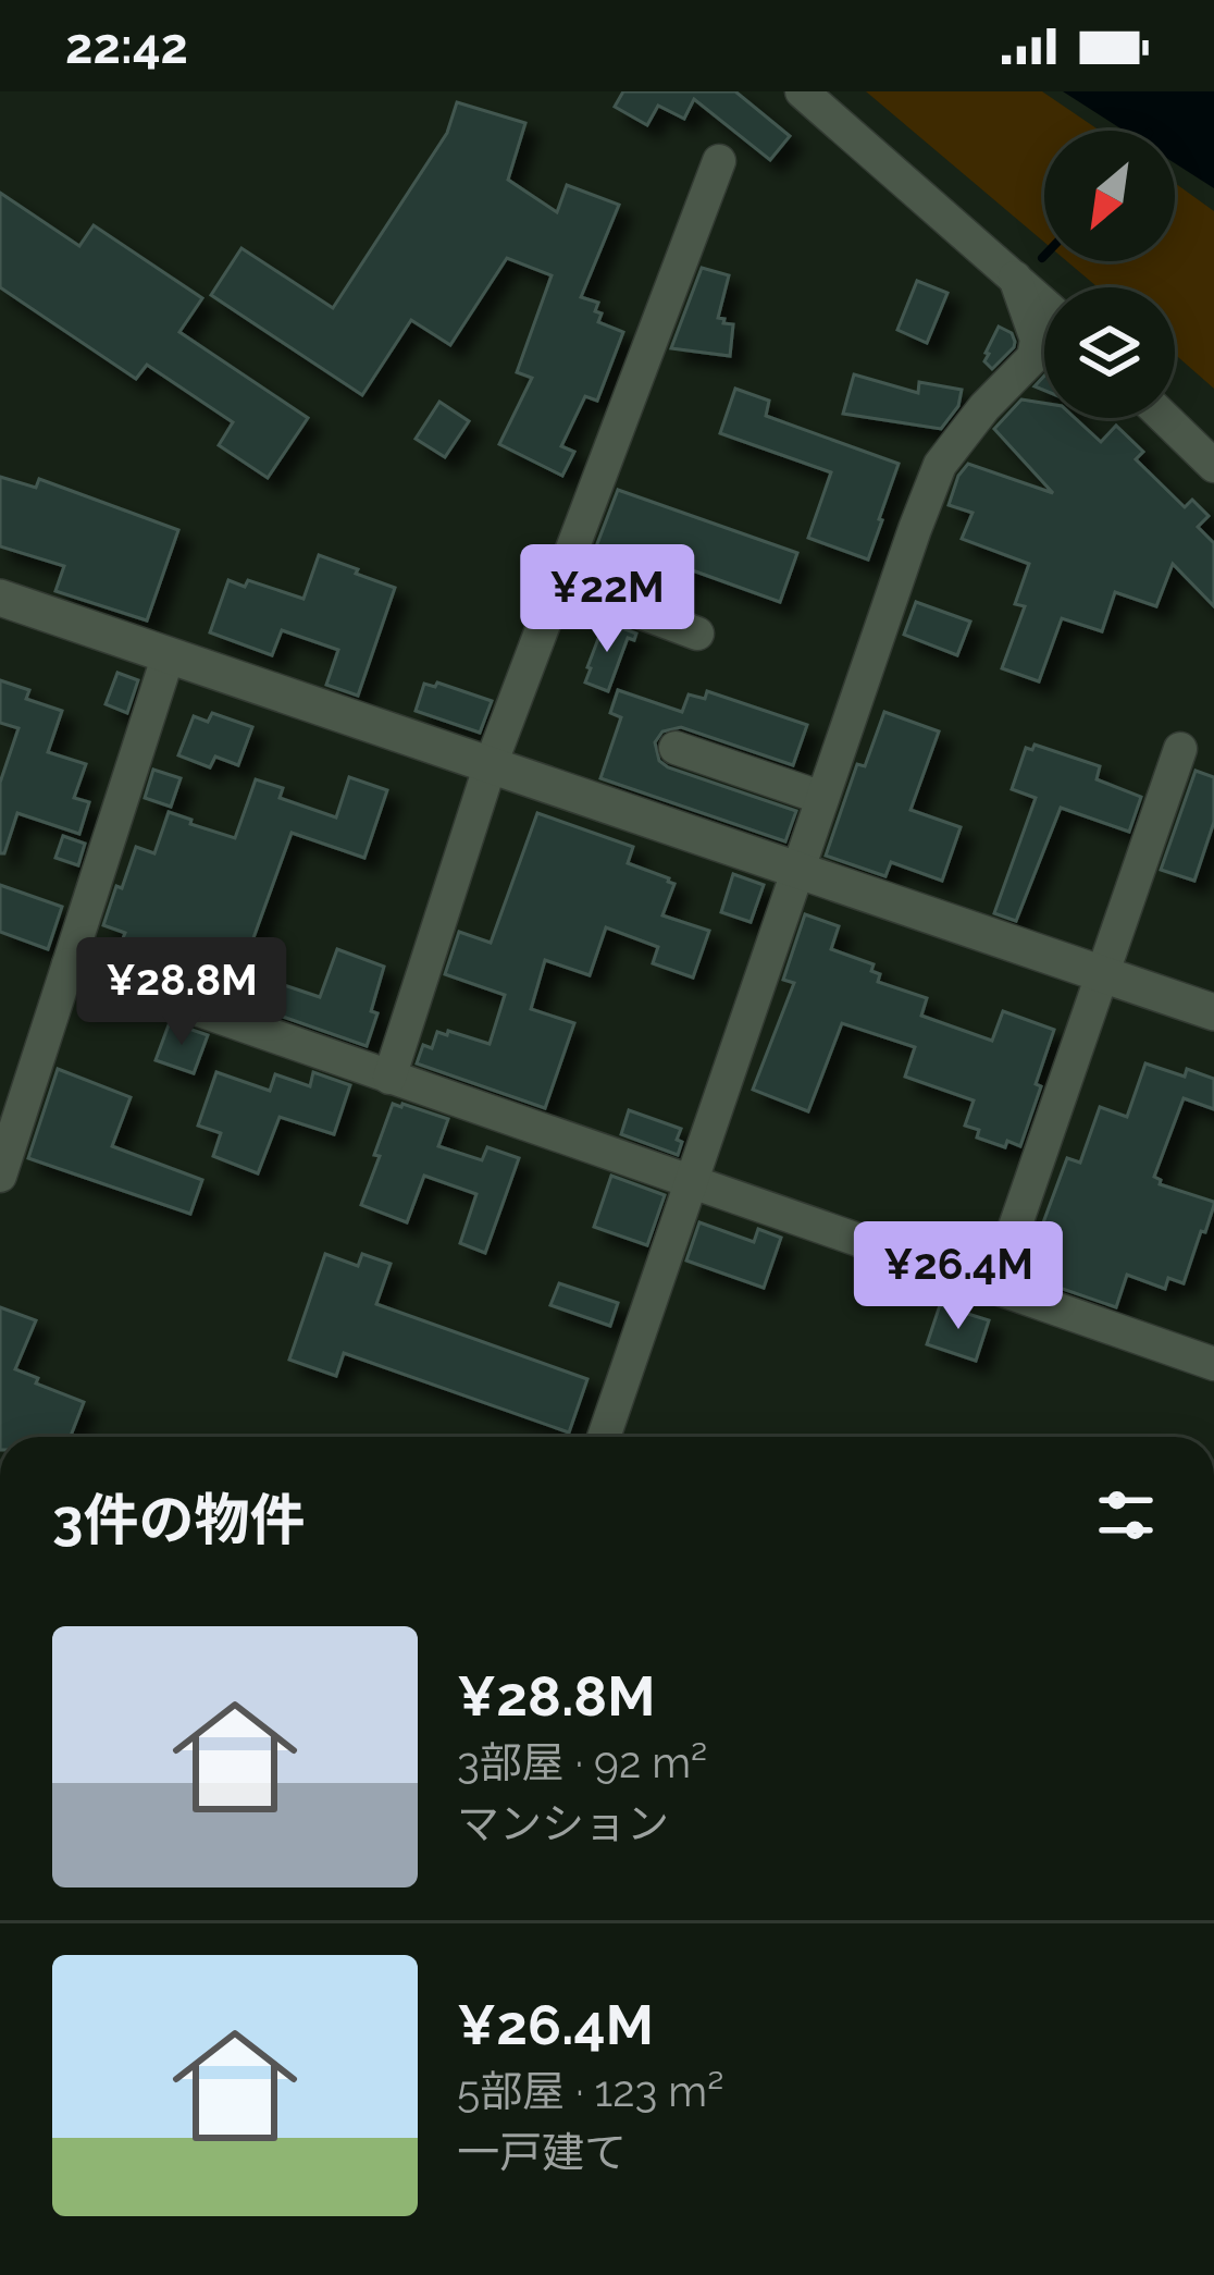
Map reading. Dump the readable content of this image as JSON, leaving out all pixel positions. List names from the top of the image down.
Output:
{
  "north": "bottom left",
  "page": {
    "status": "22:42",
    "price": ["¥22M", "¥28.8M", "¥26.4M"],
    "heading": "3件の物件",
    "list": [
      {
        "name": "¥28.8M",
        "note": "3部屋 · 92 m² · マンション"
      },
      {
        "name": "¥26.4M",
        "note": "5部屋 · 123 m² · 一戸建て"
      }
    ]
  }
}
